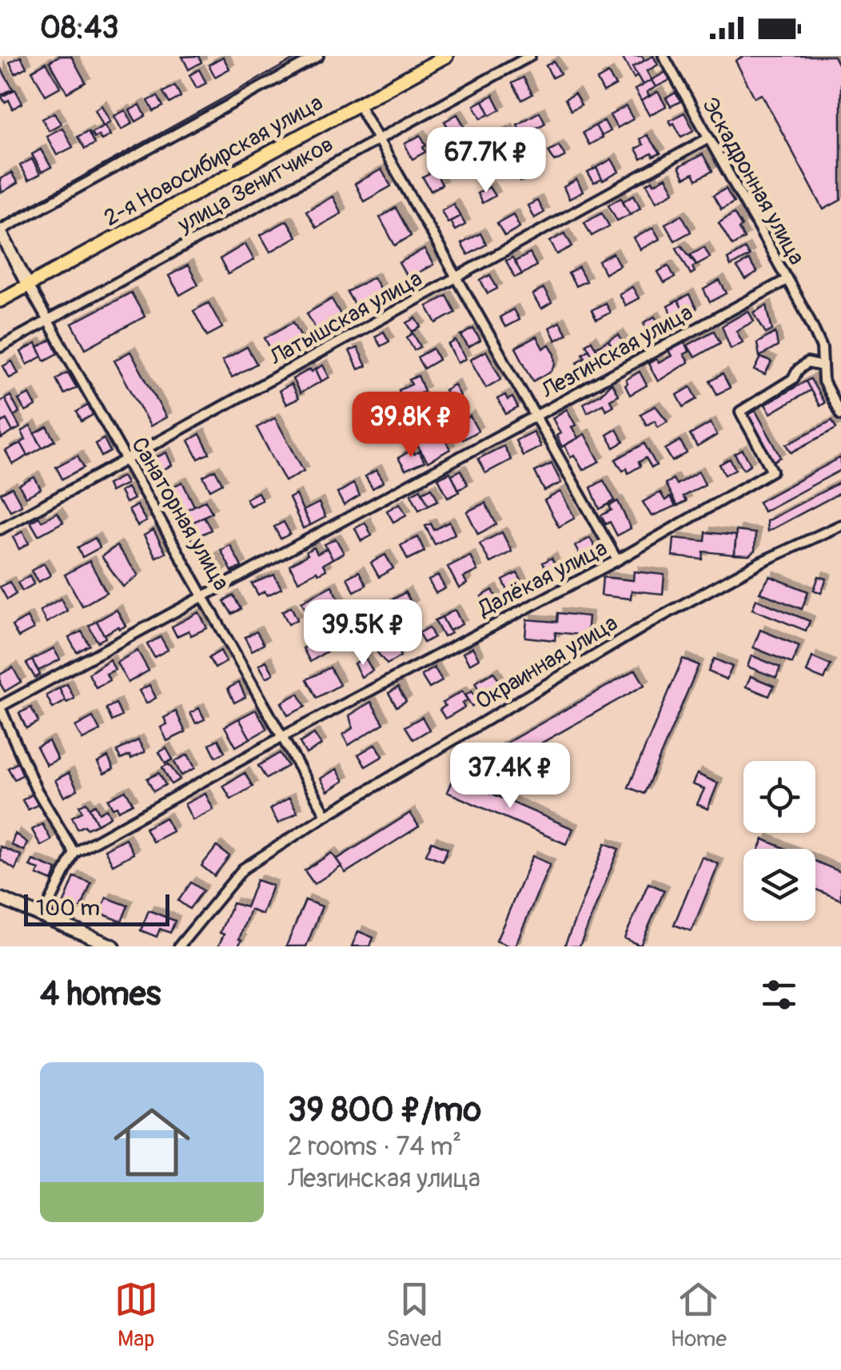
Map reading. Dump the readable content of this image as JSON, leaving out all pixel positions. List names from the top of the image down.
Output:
{
  "streets": {
    "main road": ["2-я Новосибирская улица"],
    "street": [
      "Эскадронная улица",
      "улица Зенитчиков",
      "Латышская улица",
      "Лезгинская улица",
      "Санаторная улица",
      "Далёкая улица",
      "Окраинная улица"
    ]
  },
  "crossings": [
    ["2-я Новосибирская улица", "Санаторная улица"],
    ["Эскадронная улица", "Латышская улица"],
    ["Эскадронная улица", "Лезгинская улица"],
    ["Эскадронная улица", "Далёкая улица"],
    ["улица Зенитчиков", "Санаторная улица"],
    ["Латышская улица", "Санаторная улица"],
    ["Лезгинская улица", "Санаторная улица"],
    ["Санаторная улица", "Далёкая улица"],
    ["Санаторная улица", "Окраинная улица"]
  ],
  "scale_bar": "100 m",
  "page": {
    "status": "08:43",
    "price": [
      "67.7K ₽",
      "39.8K ₽",
      "39.5K ₽",
      "37.4K ₽"
    ],
    "scale": "100 m",
    "heading": "4 homes",
    "list": [
      {
        "name": "39 800 ₽/mo",
        "note": "2 rooms · 74 m² · Лезгинская улица"
      }
    ],
    "tabs": ["Map", "Saved", "Home"]
  }
}
